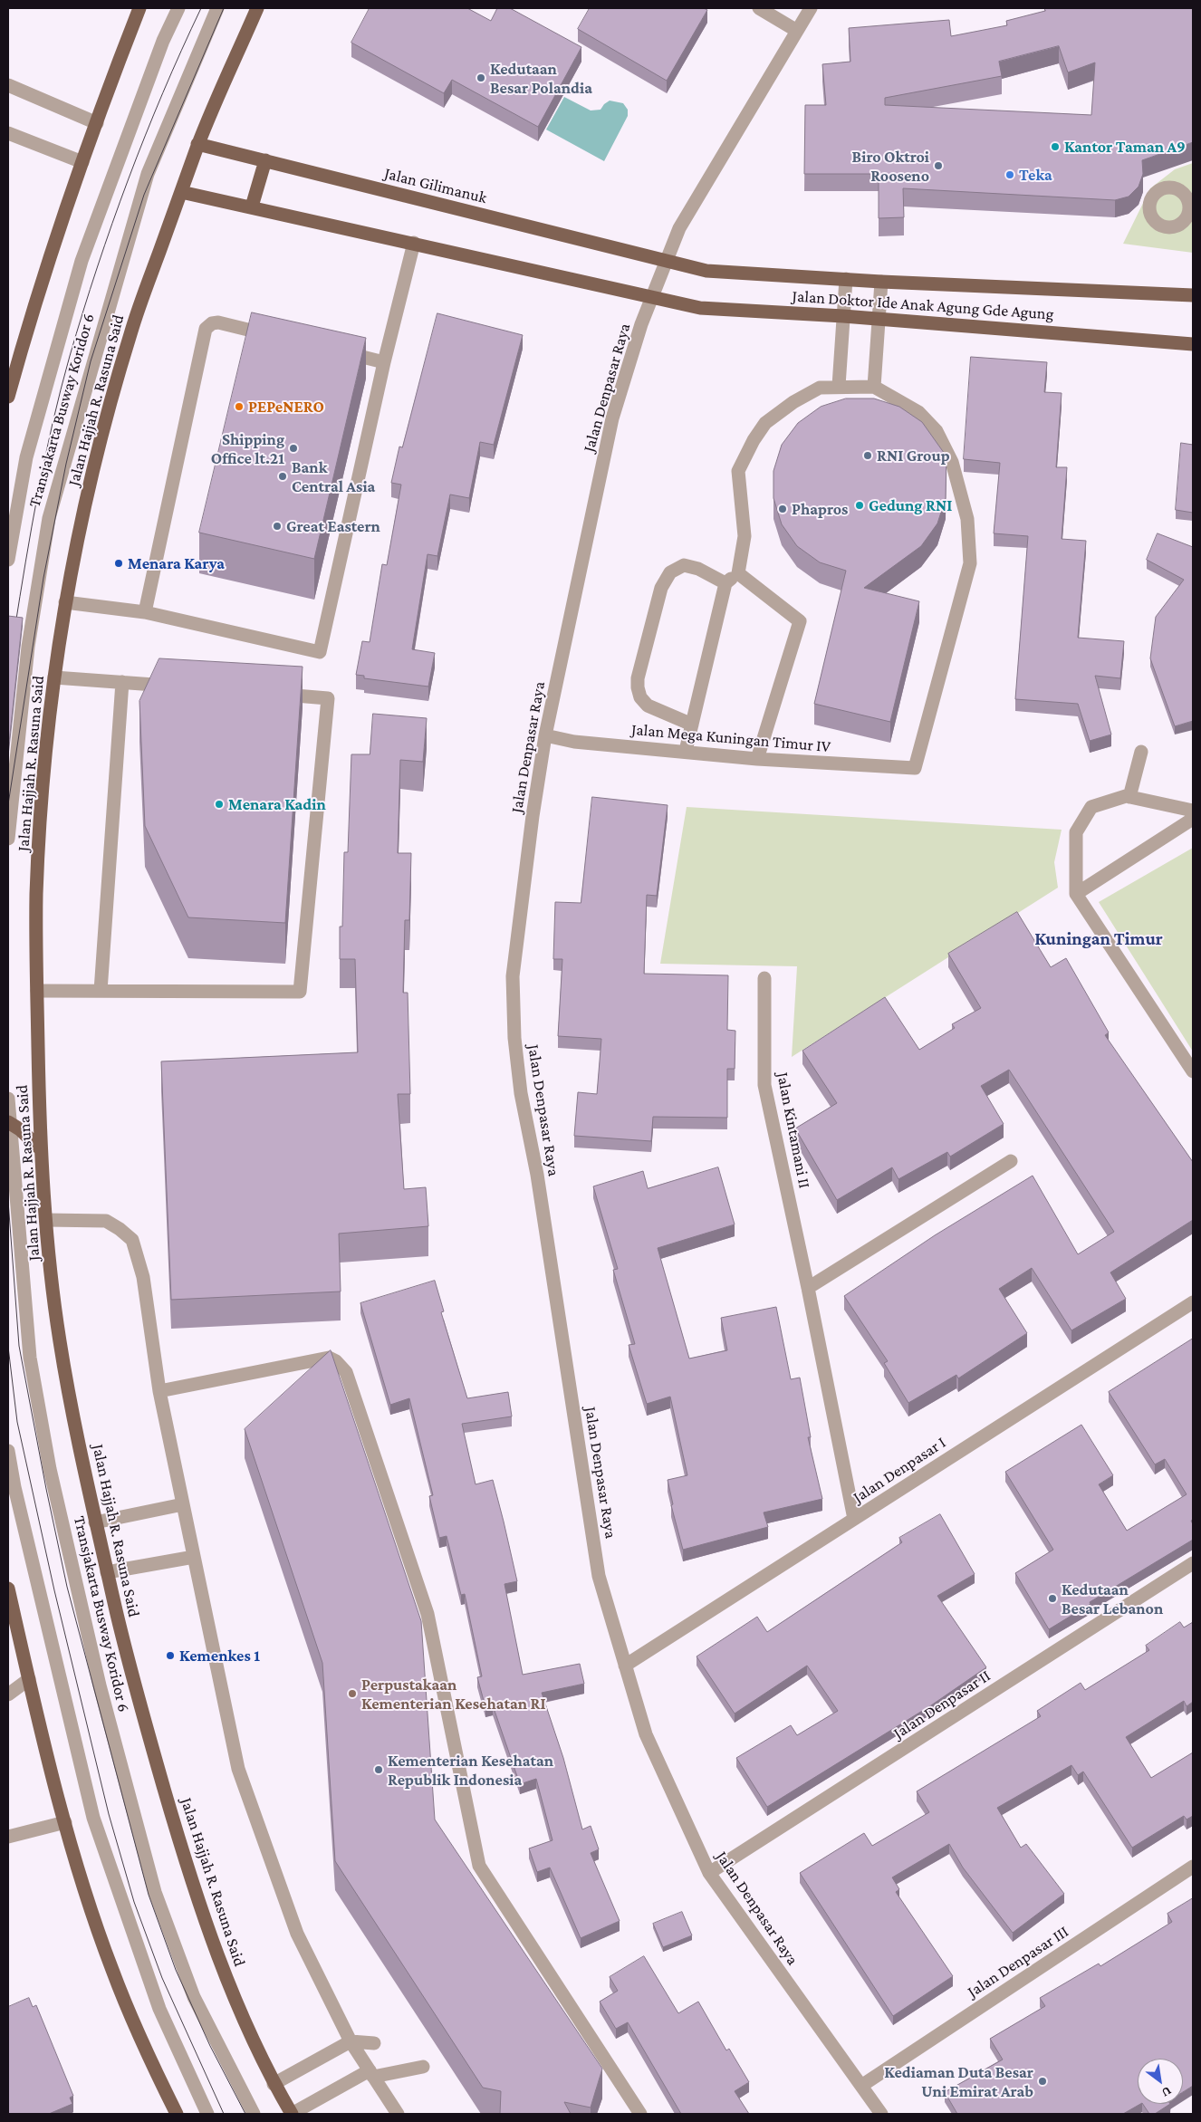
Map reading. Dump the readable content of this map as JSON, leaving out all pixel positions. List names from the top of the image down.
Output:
{
  "streets": {
    "main road": ["Jalan Gilimanuk", "Jalan Doktor Ide Anak Agung Gde Agung", "Jalan Hajjah R. Rasuna Said"],
    "street": [
      "Jalan Denpasar Raya",
      "Transjakarta Busway Koridor 6",
      "Jalan Mega Kuningan Timur IV",
      "Jalan Kintamani II",
      "Jalan Denpasar I",
      "Jalan Denpasar II",
      "Jalan Denpasar III"
    ]
  },
  "crossings": [
    ["Jalan Gilimanuk", "Jalan Doktor Ide Anak Agung Gde Agung"],
    ["Jalan Gilimanuk", "Jalan Denpasar Raya"],
    ["Jalan Gilimanuk", "Jalan Hajjah R. Rasuna Said"],
    ["Jalan Doktor Ide Anak Agung Gde Agung", "Jalan Denpasar Raya"],
    ["Jalan Denpasar Raya", "Jalan Mega Kuningan Timur IV"],
    ["Jalan Denpasar Raya", "Jalan Denpasar I"],
    ["Jalan Denpasar Raya", "Jalan Denpasar II"],
    ["Jalan Denpasar Raya", "Jalan Denpasar III"],
    ["Jalan Kintamani II", "Jalan Denpasar I"]
  ],
  "districts": ["Kuningan Timur"],
  "places": [
    "Kedutaan Besar Polandia",
    "Kantor Taman A9",
    "Biro Oktroi Rooseno",
    "Teka",
    "PEPeNERO",
    "Shipping Office lt.21",
    "RNI Group",
    "Bank Central Asia",
    "Gedung RNI",
    "Phapros",
    "Great Eastern",
    "Menara Karya",
    "Menara Kadin",
    "Kedutaan Besar Lebanon",
    "Kemenkes 1",
    "Perpustakaan Kementerian Kesehatan RI",
    "Kementerian Kesehatan Republik Indonesia",
    "Kediaman Duta Besar Uni Emirat Arab"
  ],
  "north": "bottom right"
}
